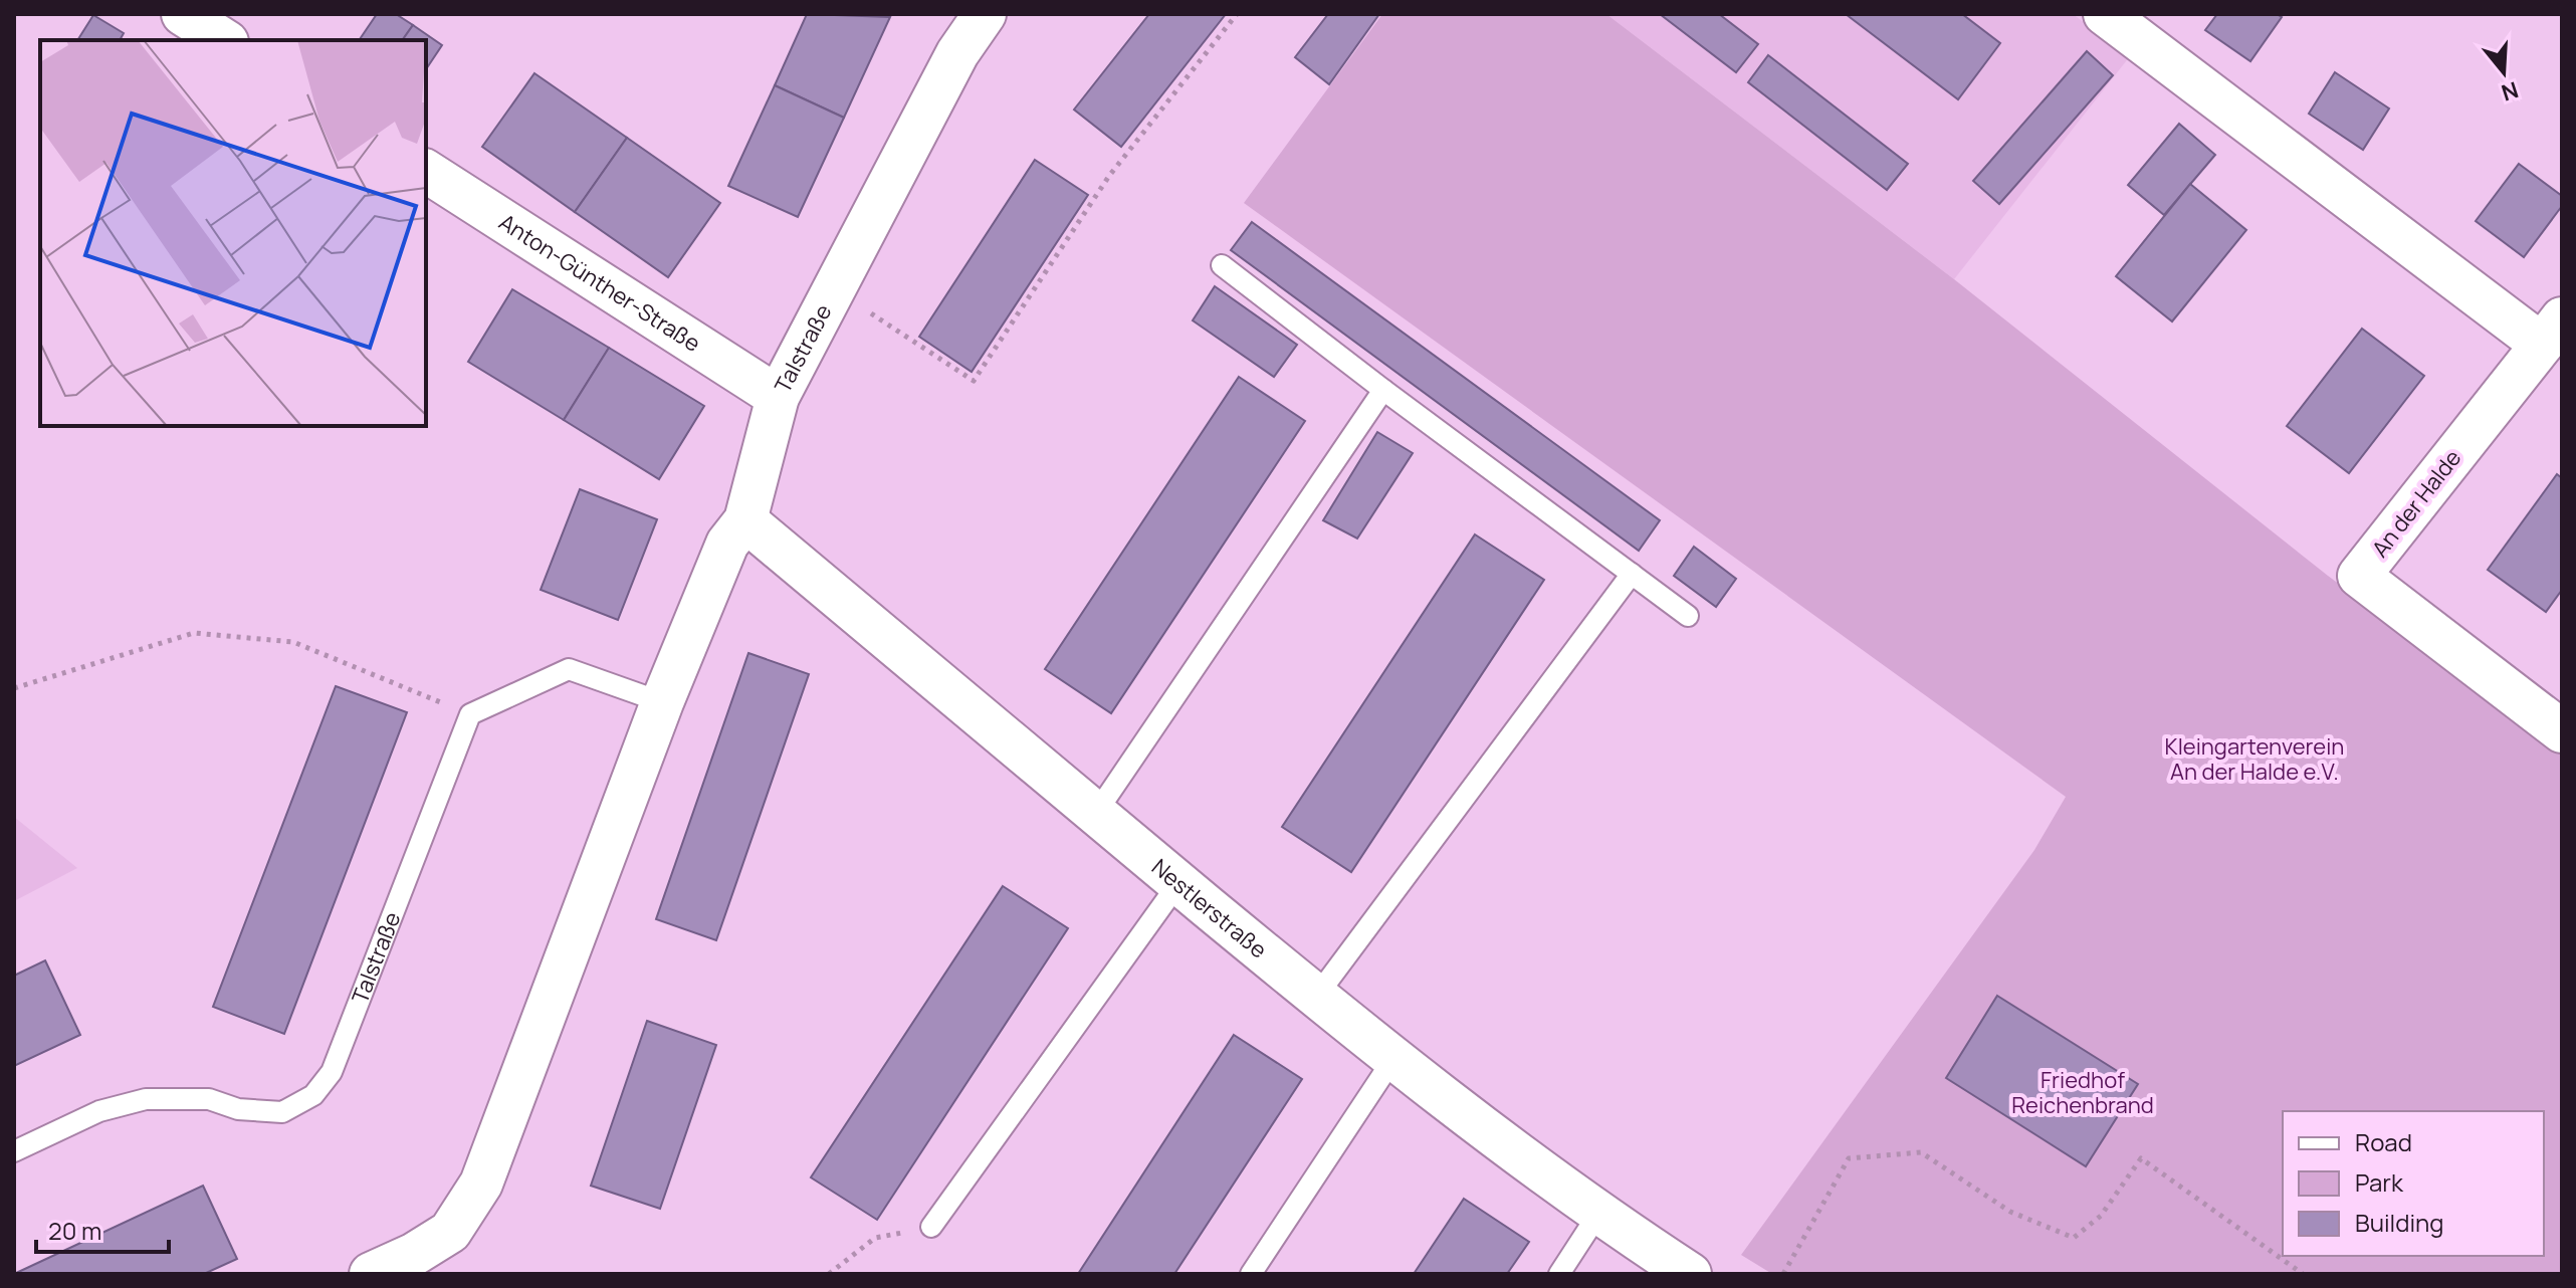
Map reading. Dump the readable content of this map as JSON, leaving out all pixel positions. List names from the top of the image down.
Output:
{
  "streets": {
    "street": [
      "Anton-Günther-Straße",
      "Talstraße",
      "An der Halde",
      "Nestlerstraße"
    ]
  },
  "crossings": [
    ["Anton-Günther-Straße", "Talstraße"],
    ["Talstraße", "Nestlerstraße"]
  ],
  "parks": ["Kleingartenverein An der Halde e.V.", "Friedhof Reichenbrand"],
  "legend": ["Road", "Park", "Building"],
  "scale_bar": "20 m",
  "north": "bottom"
}
